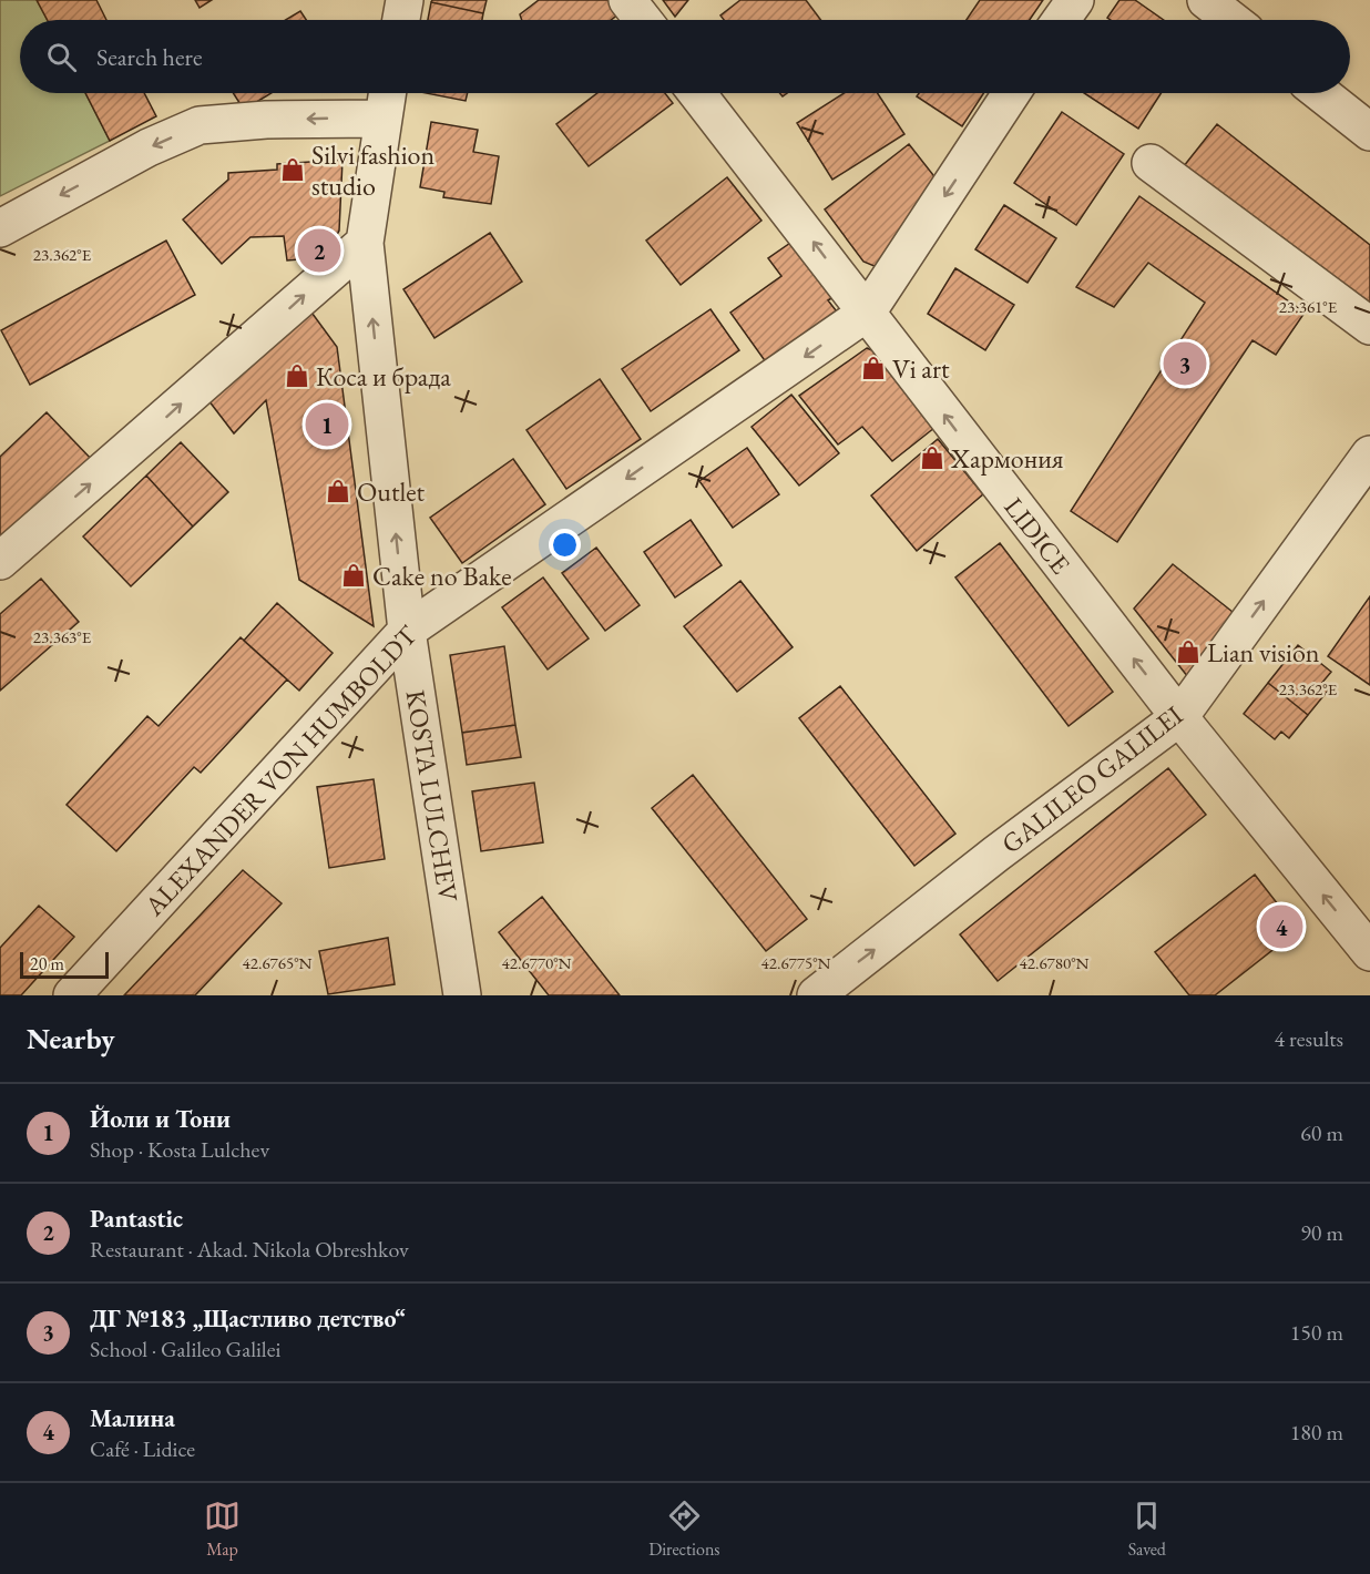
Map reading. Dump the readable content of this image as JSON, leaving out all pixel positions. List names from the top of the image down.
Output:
{
  "streets": {
    "street": [
      "LIDICE",
      "ALEXANDER VON HUMBOLDT",
      "GALILEO GALILEI",
      "KOSTA LULCHEV"
    ]
  },
  "crossings": [
    ["LIDICE", "ALEXANDER VON HUMBOLDT"],
    ["LIDICE", "GALILEO GALILEI"],
    ["ALEXANDER VON HUMBOLDT", "KOSTA LULCHEV"]
  ],
  "one_way": [
    "LIDICE",
    "ALEXANDER VON HUMBOLDT",
    "GALILEO GALILEI",
    "KOSTA LULCHEV"
  ],
  "places": {
    "shop": [
      "Silvi fashion studio",
      "Vi art",
      "Коса и брада",
      "Хармония",
      "Outlet",
      "Cake no Bake",
      "Lian vision"
    ]
  },
  "scale_bar": "20 m",
  "page": {
    "search": "Search here",
    "pins": [
      "2",
      "3",
      "1",
      "4"
    ],
    "scale": "20 m",
    "heading": ["Nearby", "4 results"],
    "list": [
      {
        "mark": "1",
        "name": "Йоли и Тони",
        "note": "Shop · Kosta Lulchev",
        "value": "60 m"
      },
      {
        "mark": "2",
        "name": "Pantastic",
        "note": "Restaurant · Akad. Nikola Obreshkov",
        "value": "90 m"
      },
      {
        "mark": "3",
        "name": "ДГ №183 „Щастливо детство“",
        "note": "School · Galileo Galilei",
        "value": "150 m"
      },
      {
        "mark": "4",
        "name": "Малина",
        "note": "Café · Lidice",
        "value": "180 m"
      }
    ],
    "nav": ["Map", "Directions", "Saved"]
  },
  "coordinates": [
    "23.362°E",
    "23.361°E",
    "23.363°E",
    "42.6765°N",
    "42.6770°N",
    "42.6775°N",
    "42.6780°N"
  ]
}
